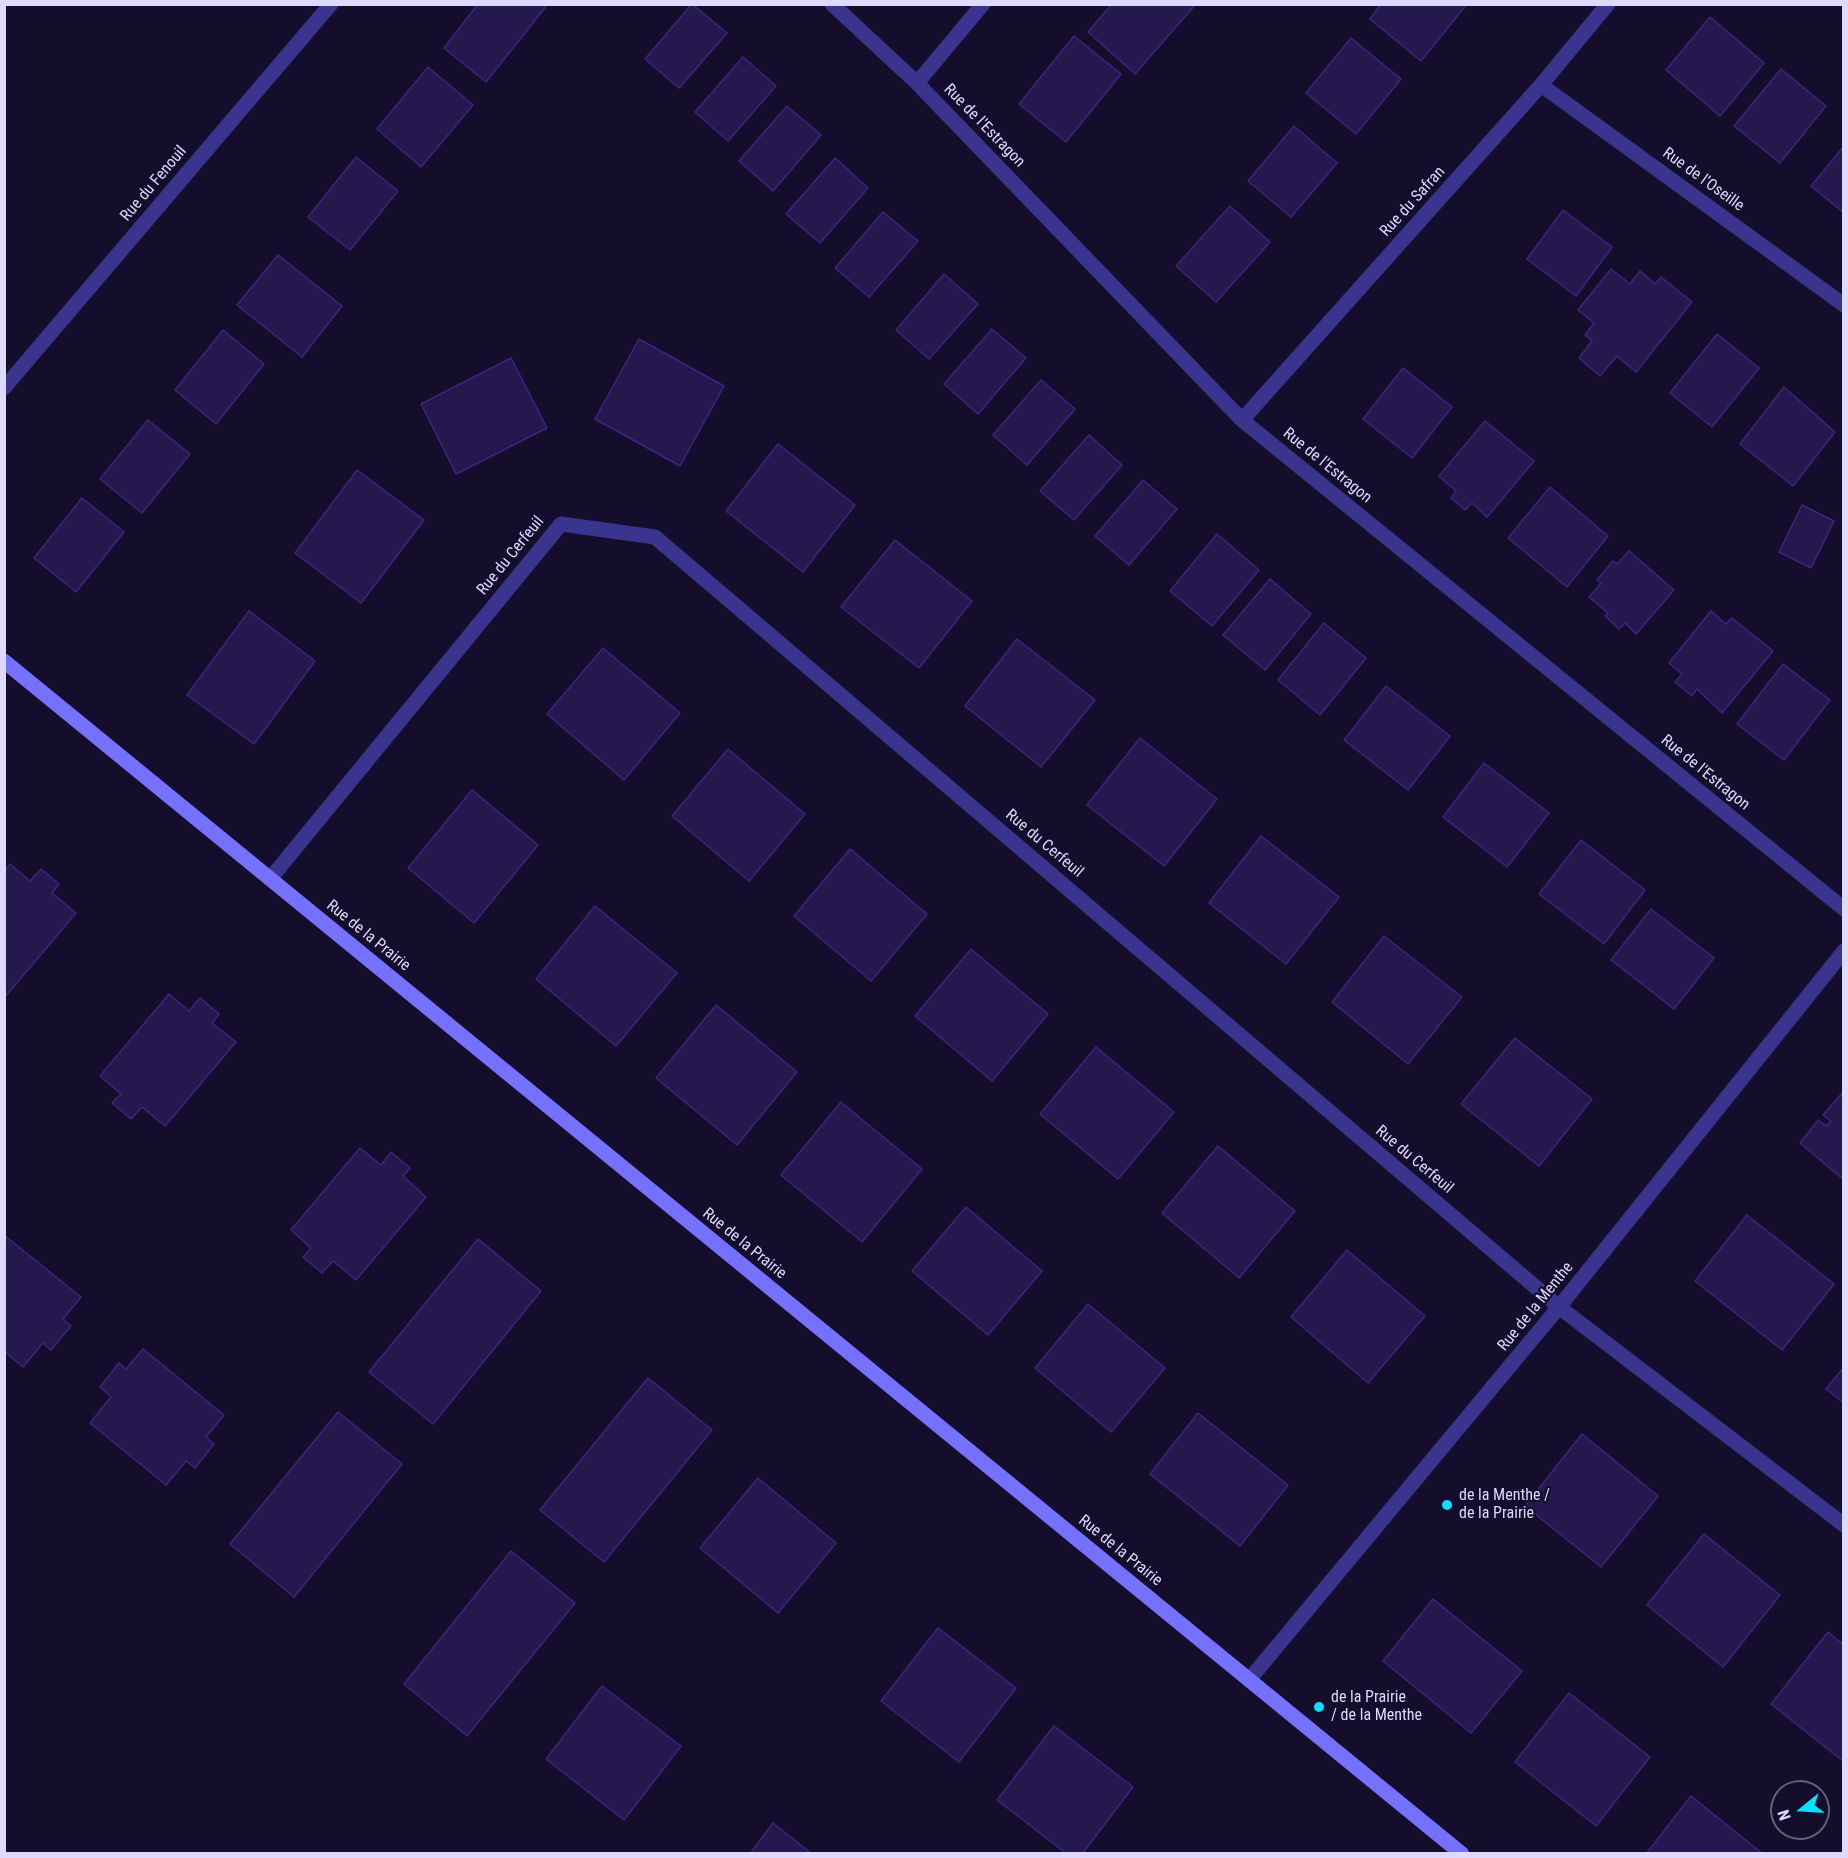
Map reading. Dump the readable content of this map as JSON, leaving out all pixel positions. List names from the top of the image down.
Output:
{
  "streets": {
    "street": [
      "Rue de l'Estragon",
      "Rue de l'Oseille",
      "Rue du Fenouil",
      "Rue du Safran",
      "Rue du Cerfeuil",
      "Rue de la Prairie",
      "Rue de la Menthe"
    ]
  },
  "crossings": [
    ["Rue de l'Estragon", "Rue du Safran"],
    ["Rue de l'Oseille", "Rue du Safran"],
    ["Rue du Cerfeuil", "Rue de la Prairie"],
    ["Rue du Cerfeuil", "Rue de la Menthe"],
    ["Rue de la Prairie", "Rue de la Menthe"]
  ],
  "places": ["de la Menthe / de la Prairie", "de la Prairie / de la Menthe"],
  "north": "left"
}
